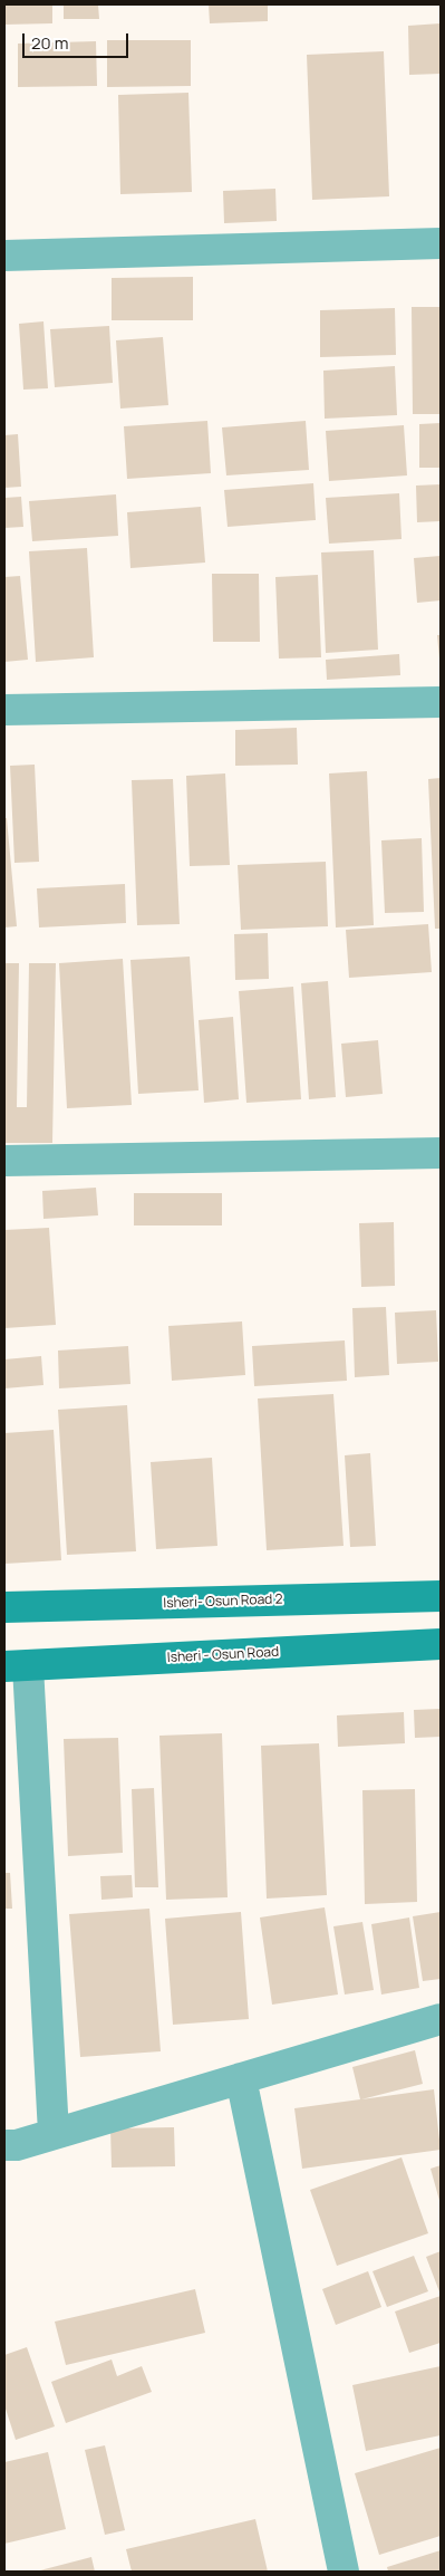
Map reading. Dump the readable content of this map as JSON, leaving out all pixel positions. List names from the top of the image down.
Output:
{
  "streets": {
    "main road": ["Isheri- Osun Road 2", "Isheri - Osun Road"]
  },
  "scale_bar": "20 m"
}
